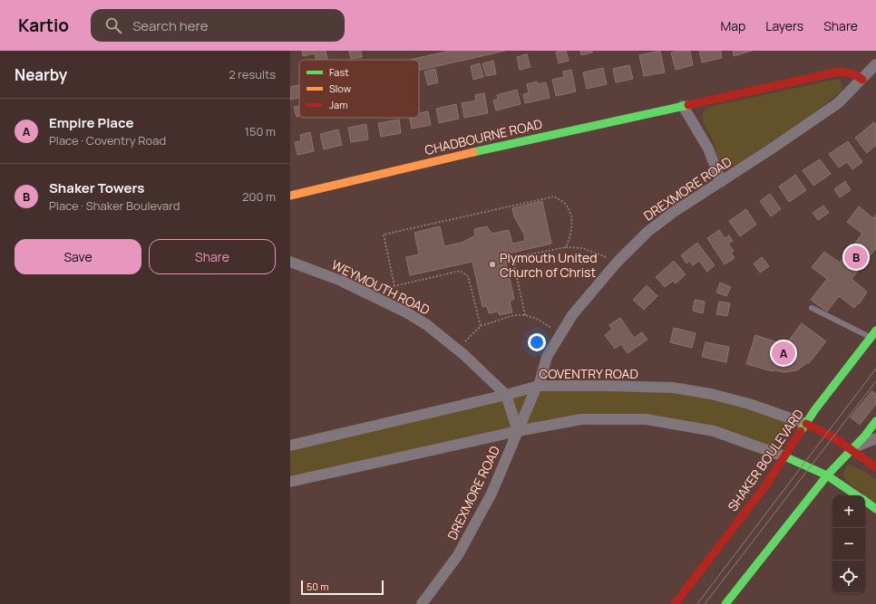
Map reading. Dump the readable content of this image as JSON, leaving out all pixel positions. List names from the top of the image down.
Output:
{
  "streets": {
    "street": [
      "CHADBOURNE ROAD",
      "DREXMORE ROAD",
      "WEYMOUTH ROAD",
      "COVENTRY ROAD",
      "SHAKER BOULEVARD"
    ]
  },
  "crossings": [
    ["CHADBOURNE ROAD", "DREXMORE ROAD"],
    ["DREXMORE ROAD", "WEYMOUTH ROAD"],
    ["DREXMORE ROAD", "COVENTRY ROAD"],
    ["WEYMOUTH ROAD", "COVENTRY ROAD"],
    ["COVENTRY ROAD", "SHAKER BOULEVARD"]
  ],
  "places": ["Plymouth United Church of Christ"],
  "legend": ["Fast", "Slow", "Jam"],
  "scale_bar": "50 m",
  "page": {
    "header": "Kartio",
    "search": "Search here",
    "nav": ["Map", "Layers", "Share"],
    "heading": ["Nearby", "2 results"],
    "list": [
      {
        "mark": "A",
        "name": "Empire Place",
        "note": "Place · Coventry Road",
        "value": "150 m"
      },
      {
        "mark": "B",
        "name": "Shaker Towers",
        "note": "Place · Shaker Boulevard",
        "value": "200 m"
      }
    ],
    "buttons": ["Save", "Share"],
    "pins": ["B", "A"],
    "map_buttons": ["+", "−"],
    "scale": "50 m"
  }
}
